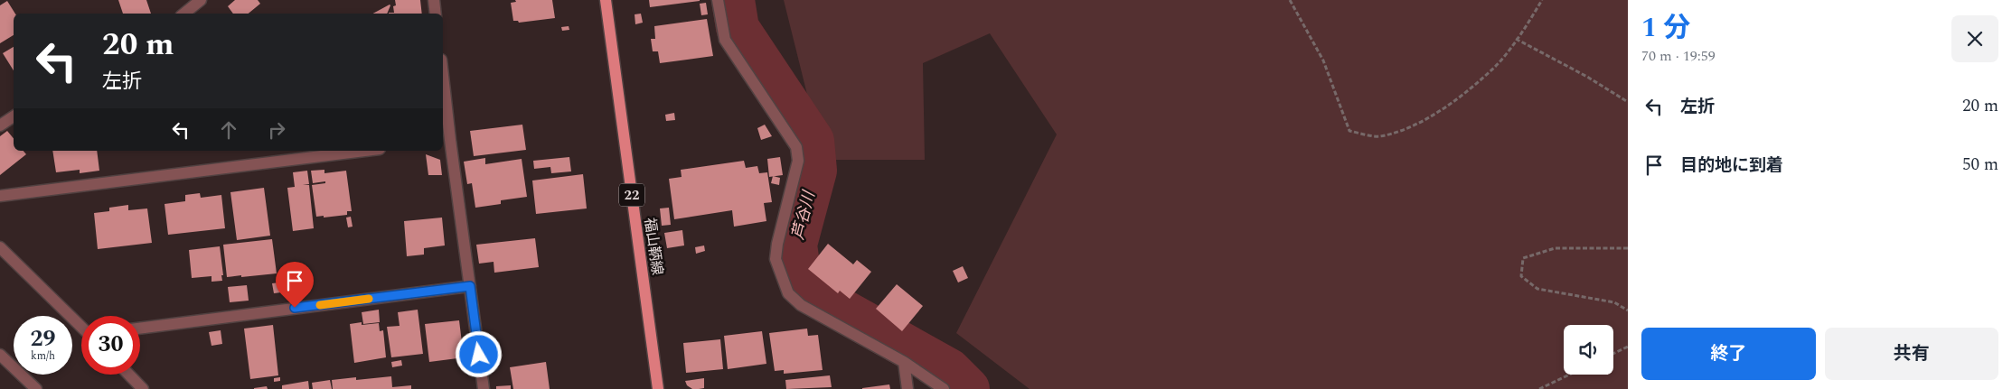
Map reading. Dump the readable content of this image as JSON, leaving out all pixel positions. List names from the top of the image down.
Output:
{
  "streets": {
    "main road": ["22", "福山鞆線"]
  },
  "water": ["芦谷川"],
  "page": {
    "heading": ["1 分", "70 m · 19:59"],
    "turn": ["20 m", "左折"],
    "list": [
      {
        "name": "左折",
        "value": "20 m"
      },
      {
        "name": "目的地に到着",
        "value": "50 m"
      }
    ],
    "speed": "29 km/h",
    "limit": "30",
    "buttons": ["終了", "共有"]
  }
}
